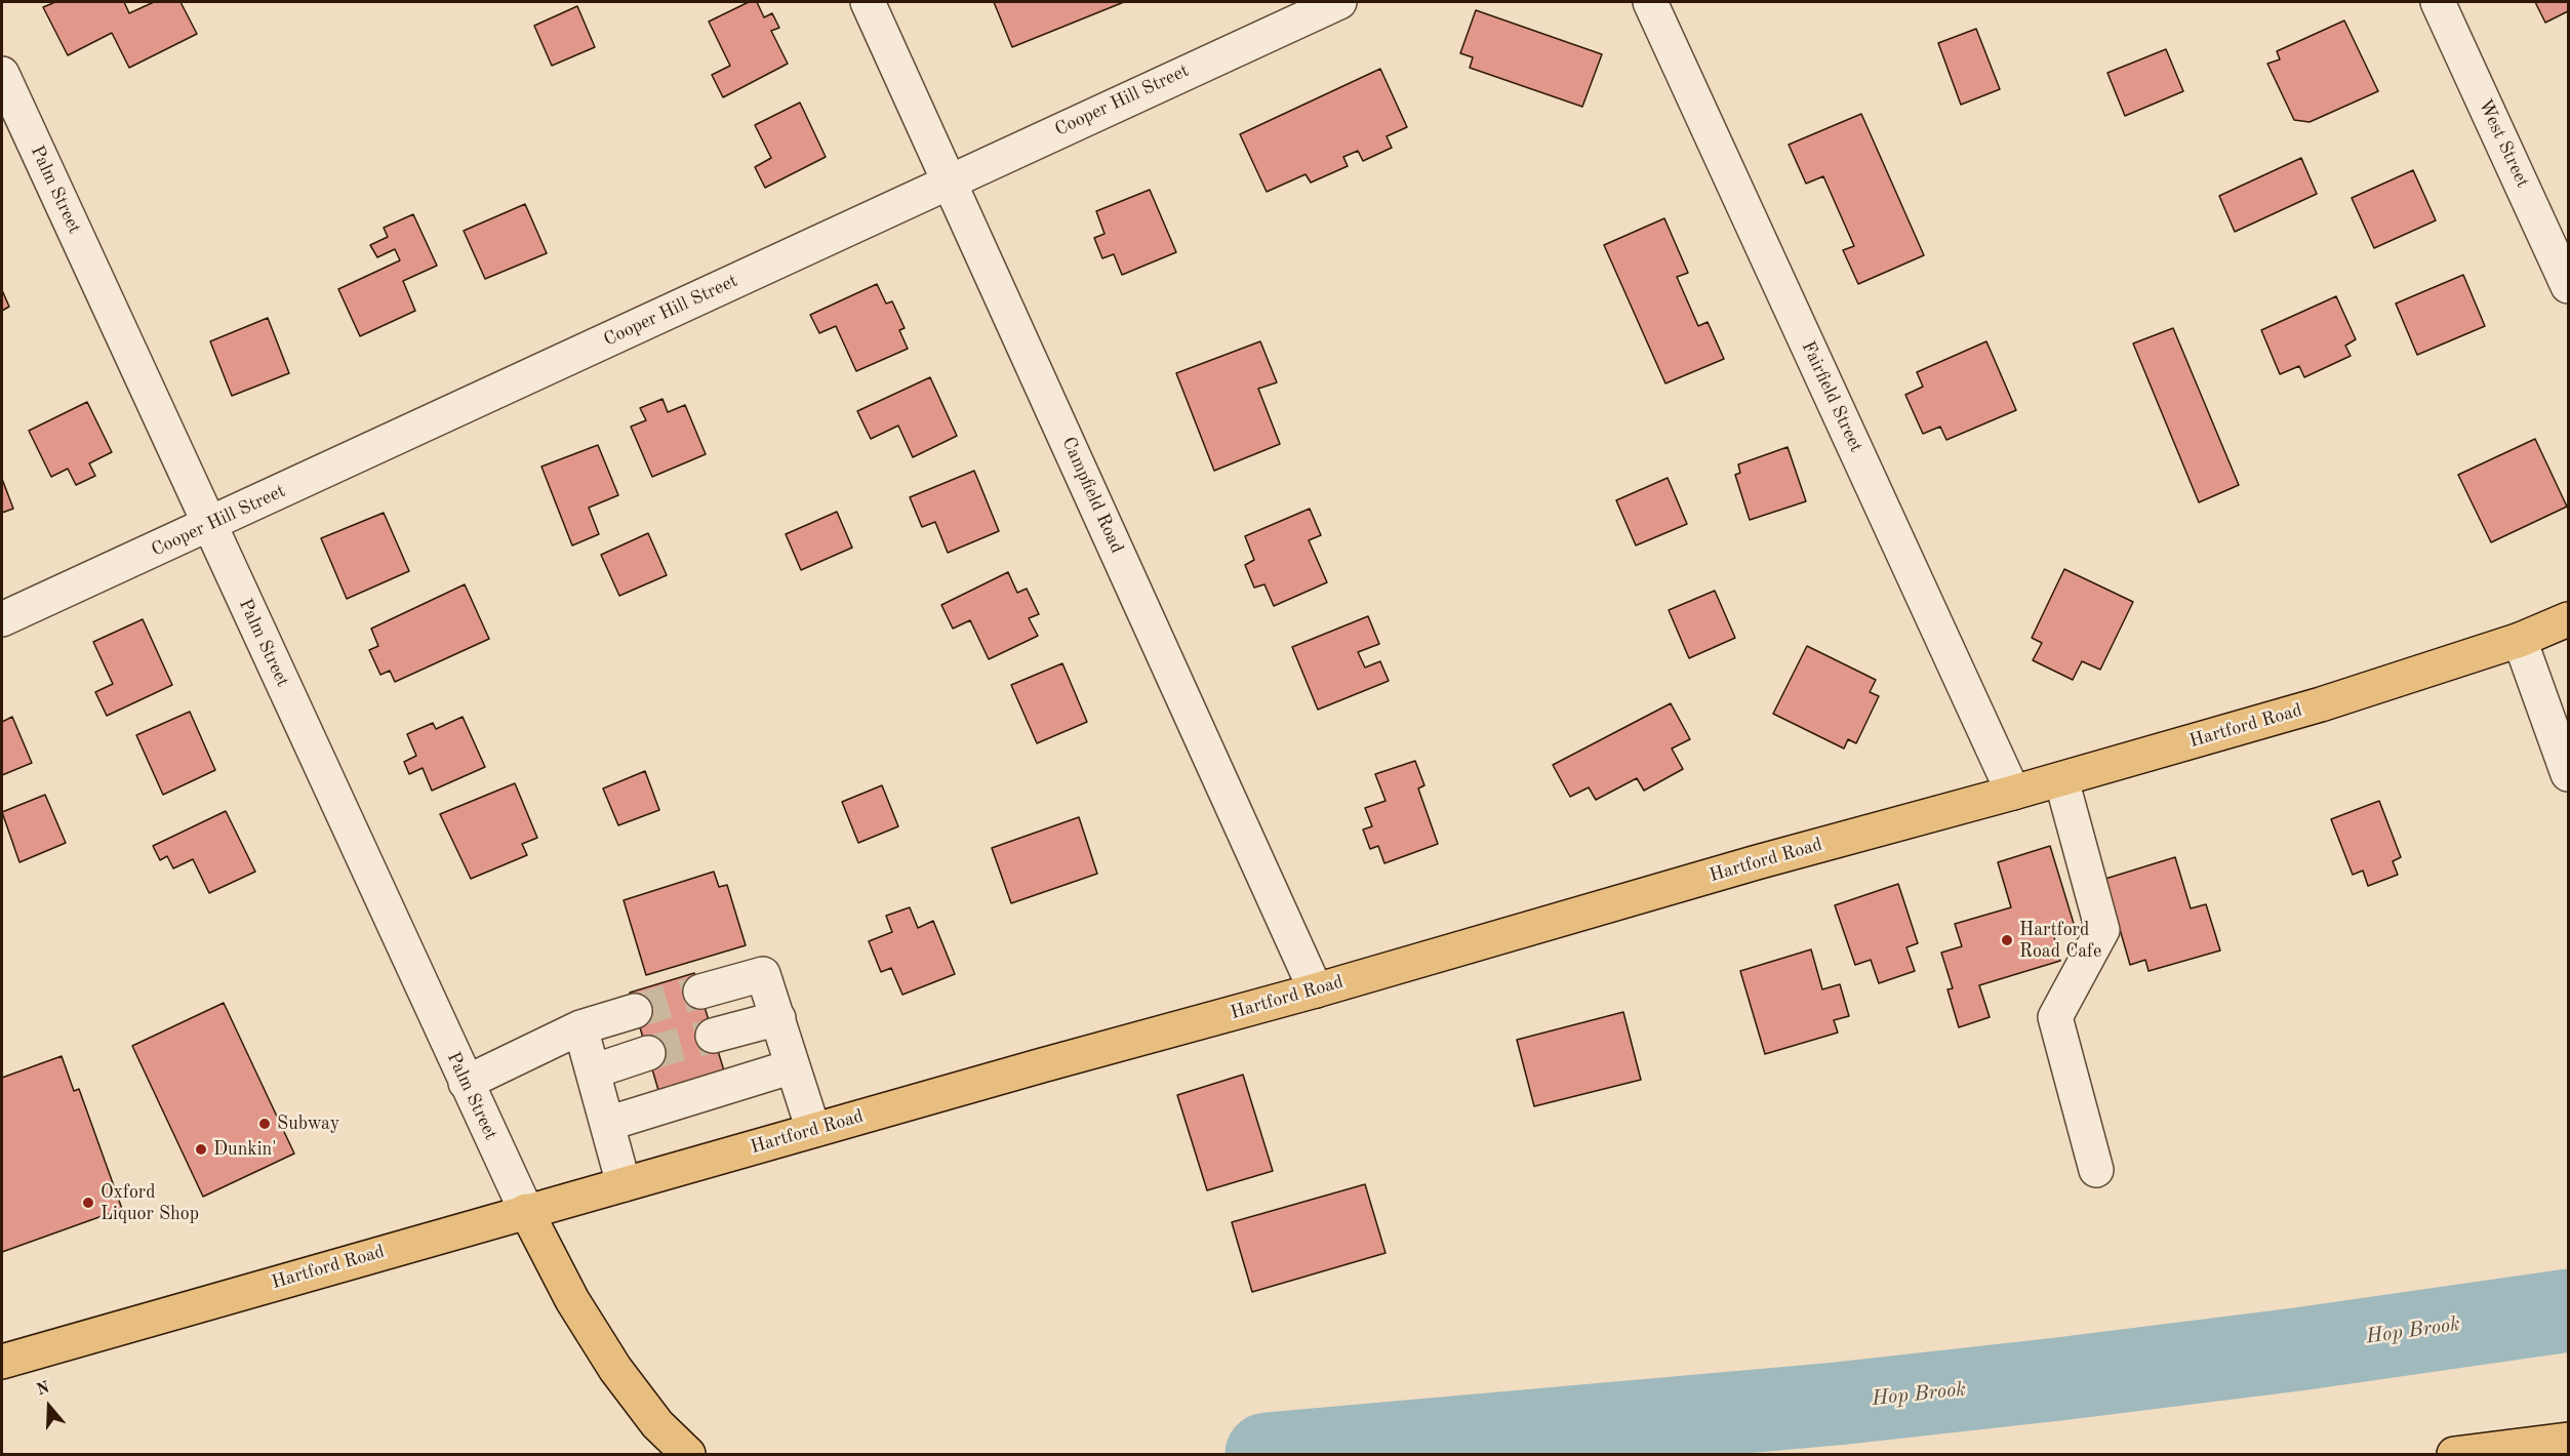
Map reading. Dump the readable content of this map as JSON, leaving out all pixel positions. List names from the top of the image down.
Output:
{
  "streets": {
    "main road": ["Hartford Road"],
    "street": [
      "Cooper Hill Street",
      "West Street",
      "Palm Street",
      "Fairfield Street",
      "Campfield Road"
    ]
  },
  "crossings": [
    ["Cooper Hill Street", "Palm Street"],
    ["Cooper Hill Street", "Campfield Road"],
    ["Palm Street", "Hartford Road"],
    ["Fairfield Street", "Hartford Road"],
    ["Campfield Road", "Hartford Road"]
  ],
  "water": ["Hop Brook"],
  "places": [
    "Hartford Road Cafe",
    "Subway",
    "Dunkin'",
    "Oxford Liquor Shop"
  ],
  "north": "top"
}
